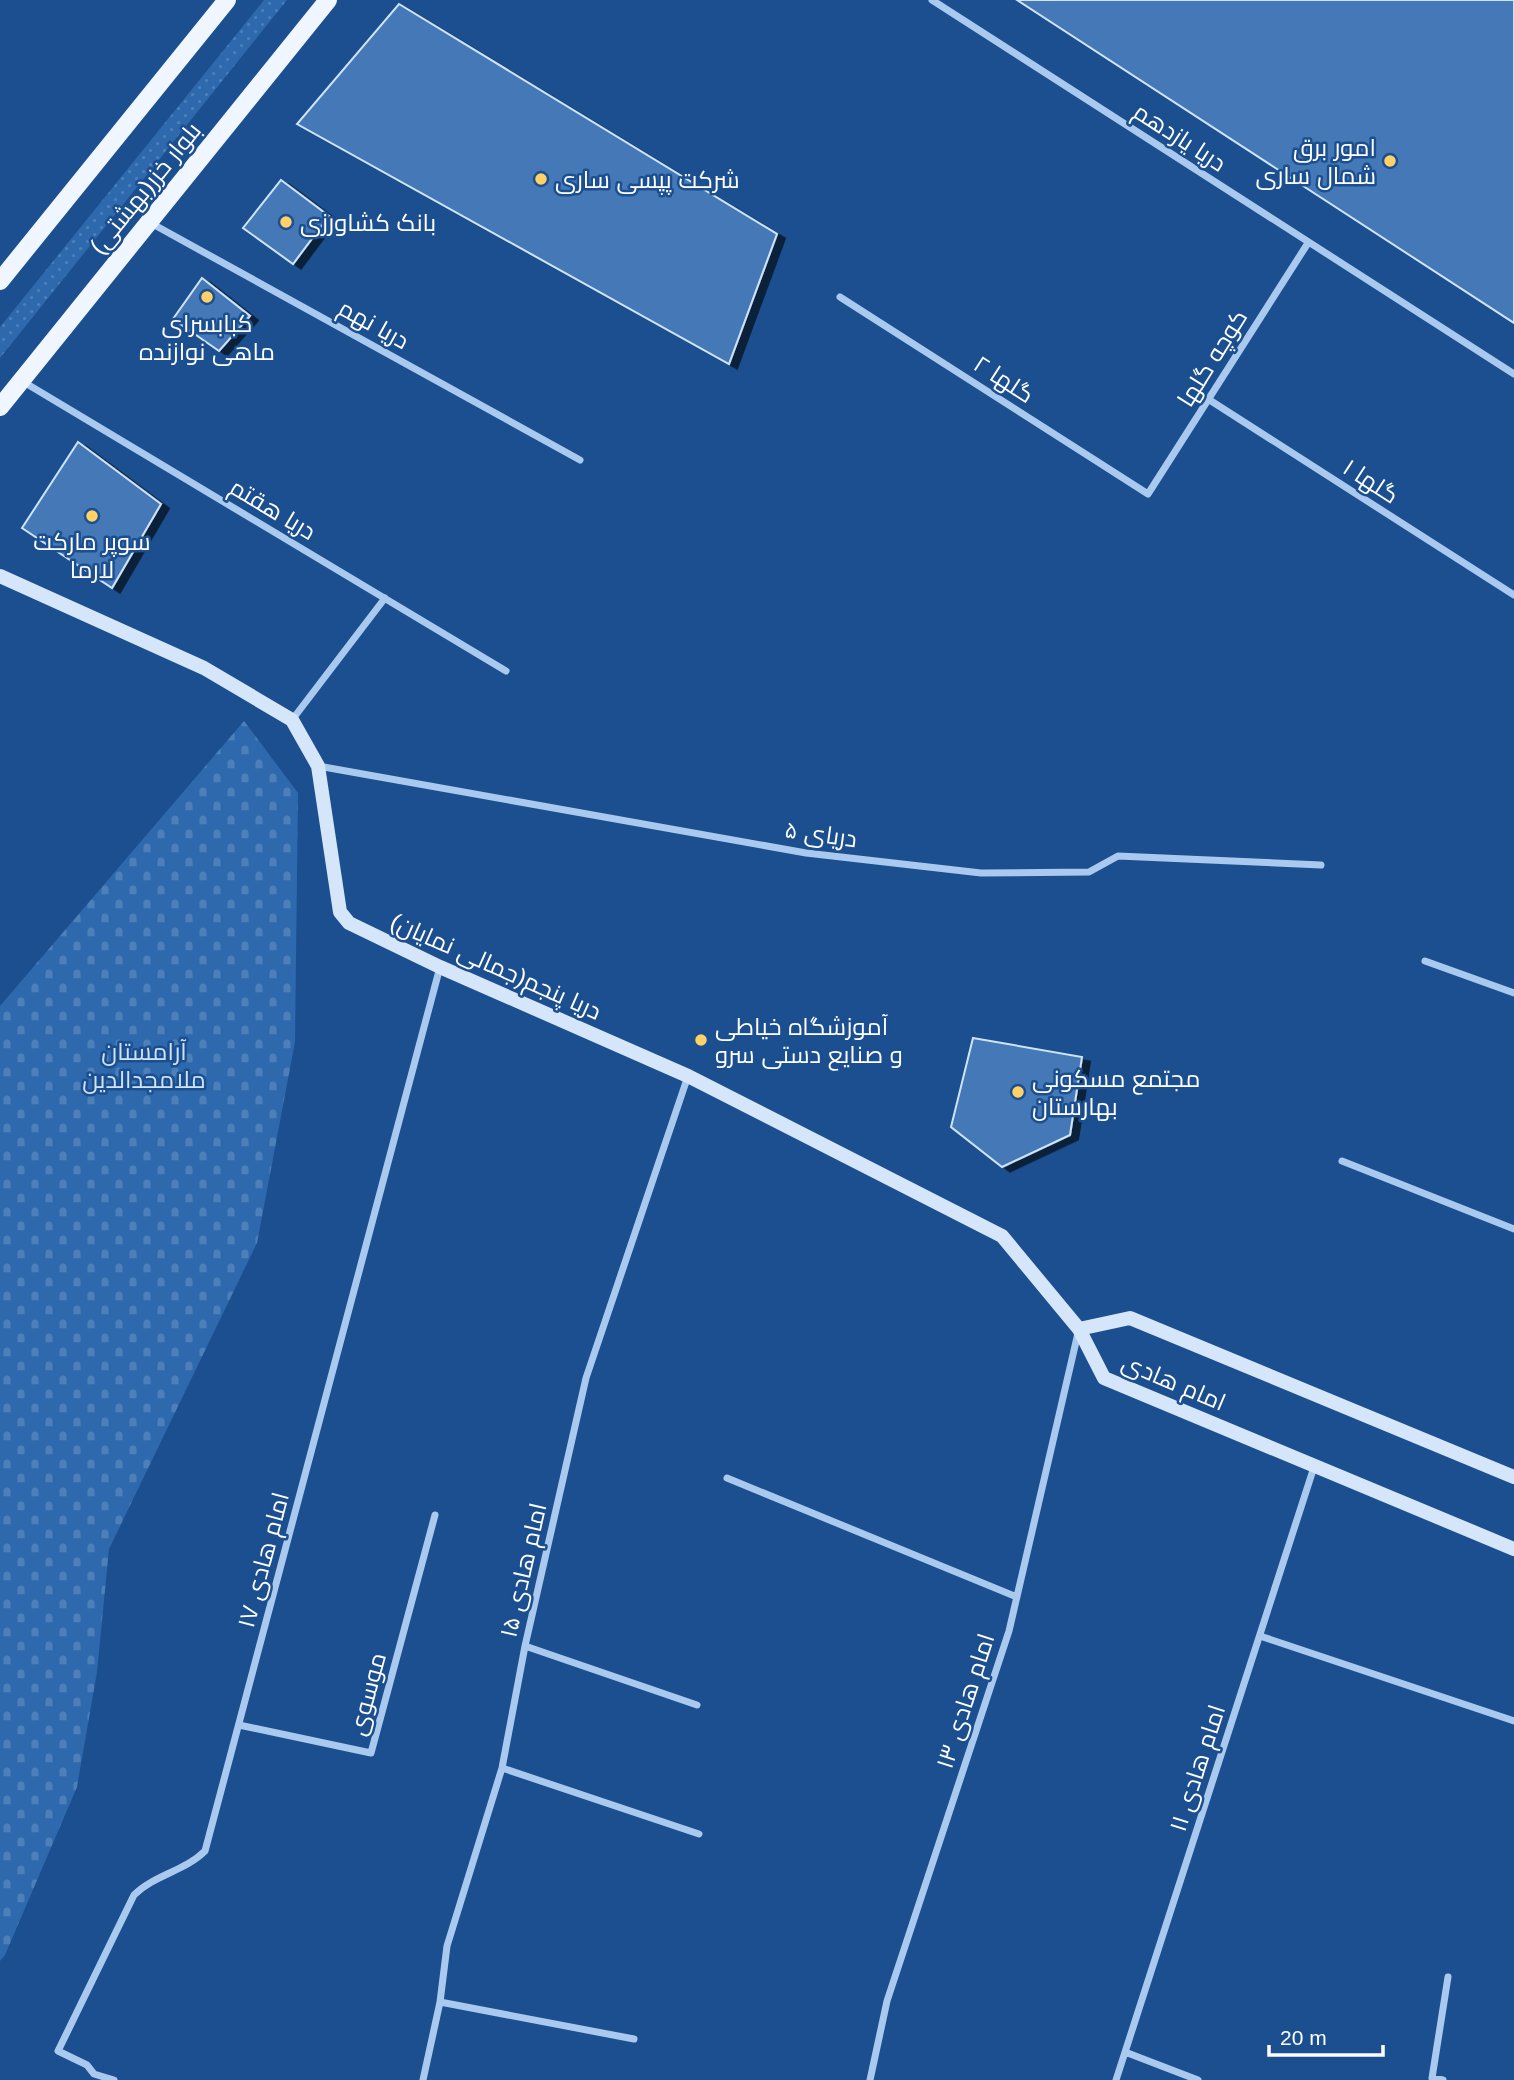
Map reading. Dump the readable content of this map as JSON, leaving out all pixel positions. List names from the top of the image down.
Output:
{
  "streets": {
    "main road": ["بلوار خزر(بهشتی)", "دریا پنجم(جمالی نمایان)", "امام هادی"],
    "street": [
      "دریا یازدهم",
      "دریا نهم",
      "کوچه گلها",
      "گلها ۲",
      "گلها ۱",
      "دریا هقتم",
      "دریای ۵",
      "امام هادی ۱۷",
      "امام هادی ۱۵",
      "موسوی",
      "امام هادی ١٣",
      "امام هادی ١۱"
    ]
  },
  "crossings": [
    ["دریا یازدهم", "کوچه گلها"],
    ["بلوار خزر(بهشتی)", "دریا نهم"],
    ["بلوار خزر(بهشتی)", "دریا هقتم"],
    ["کوچه گلها", "گلها ۲"],
    ["کوچه گلها", "گلها ۱"],
    ["دریای ۵", "دریا پنجم(جمالی نمایان)"],
    ["دریا پنجم(جمالی نمایان)", "امام هادی"],
    ["دریا پنجم(جمالی نمایان)", "امام هادی ۱۷"],
    ["دریا پنجم(جمالی نمایان)", "امام هادی ۱۵"],
    ["دریا پنجم(جمالی نمایان)", "امام هادی ١٣"],
    ["امام هادی", "امام هادی ١٣"],
    ["امام هادی", "امام هادی ١۱"],
    ["امام هادی ۱۷", "موسوی"]
  ],
  "parks": ["آرامستان ملامجدالدین"],
  "places": [
    "امور برق شمال ساری",
    "شرکت پپسی ساری",
    "بانک کشاورزی",
    "کبابسرای ماهی نوازنده",
    "سوپر مارکت لارما",
    "آموزشگاه خیاطی و صنایع دستی سرو",
    "مجتمع مسکونی بهارستان"
  ],
  "scale_bar": "20 m"
}
